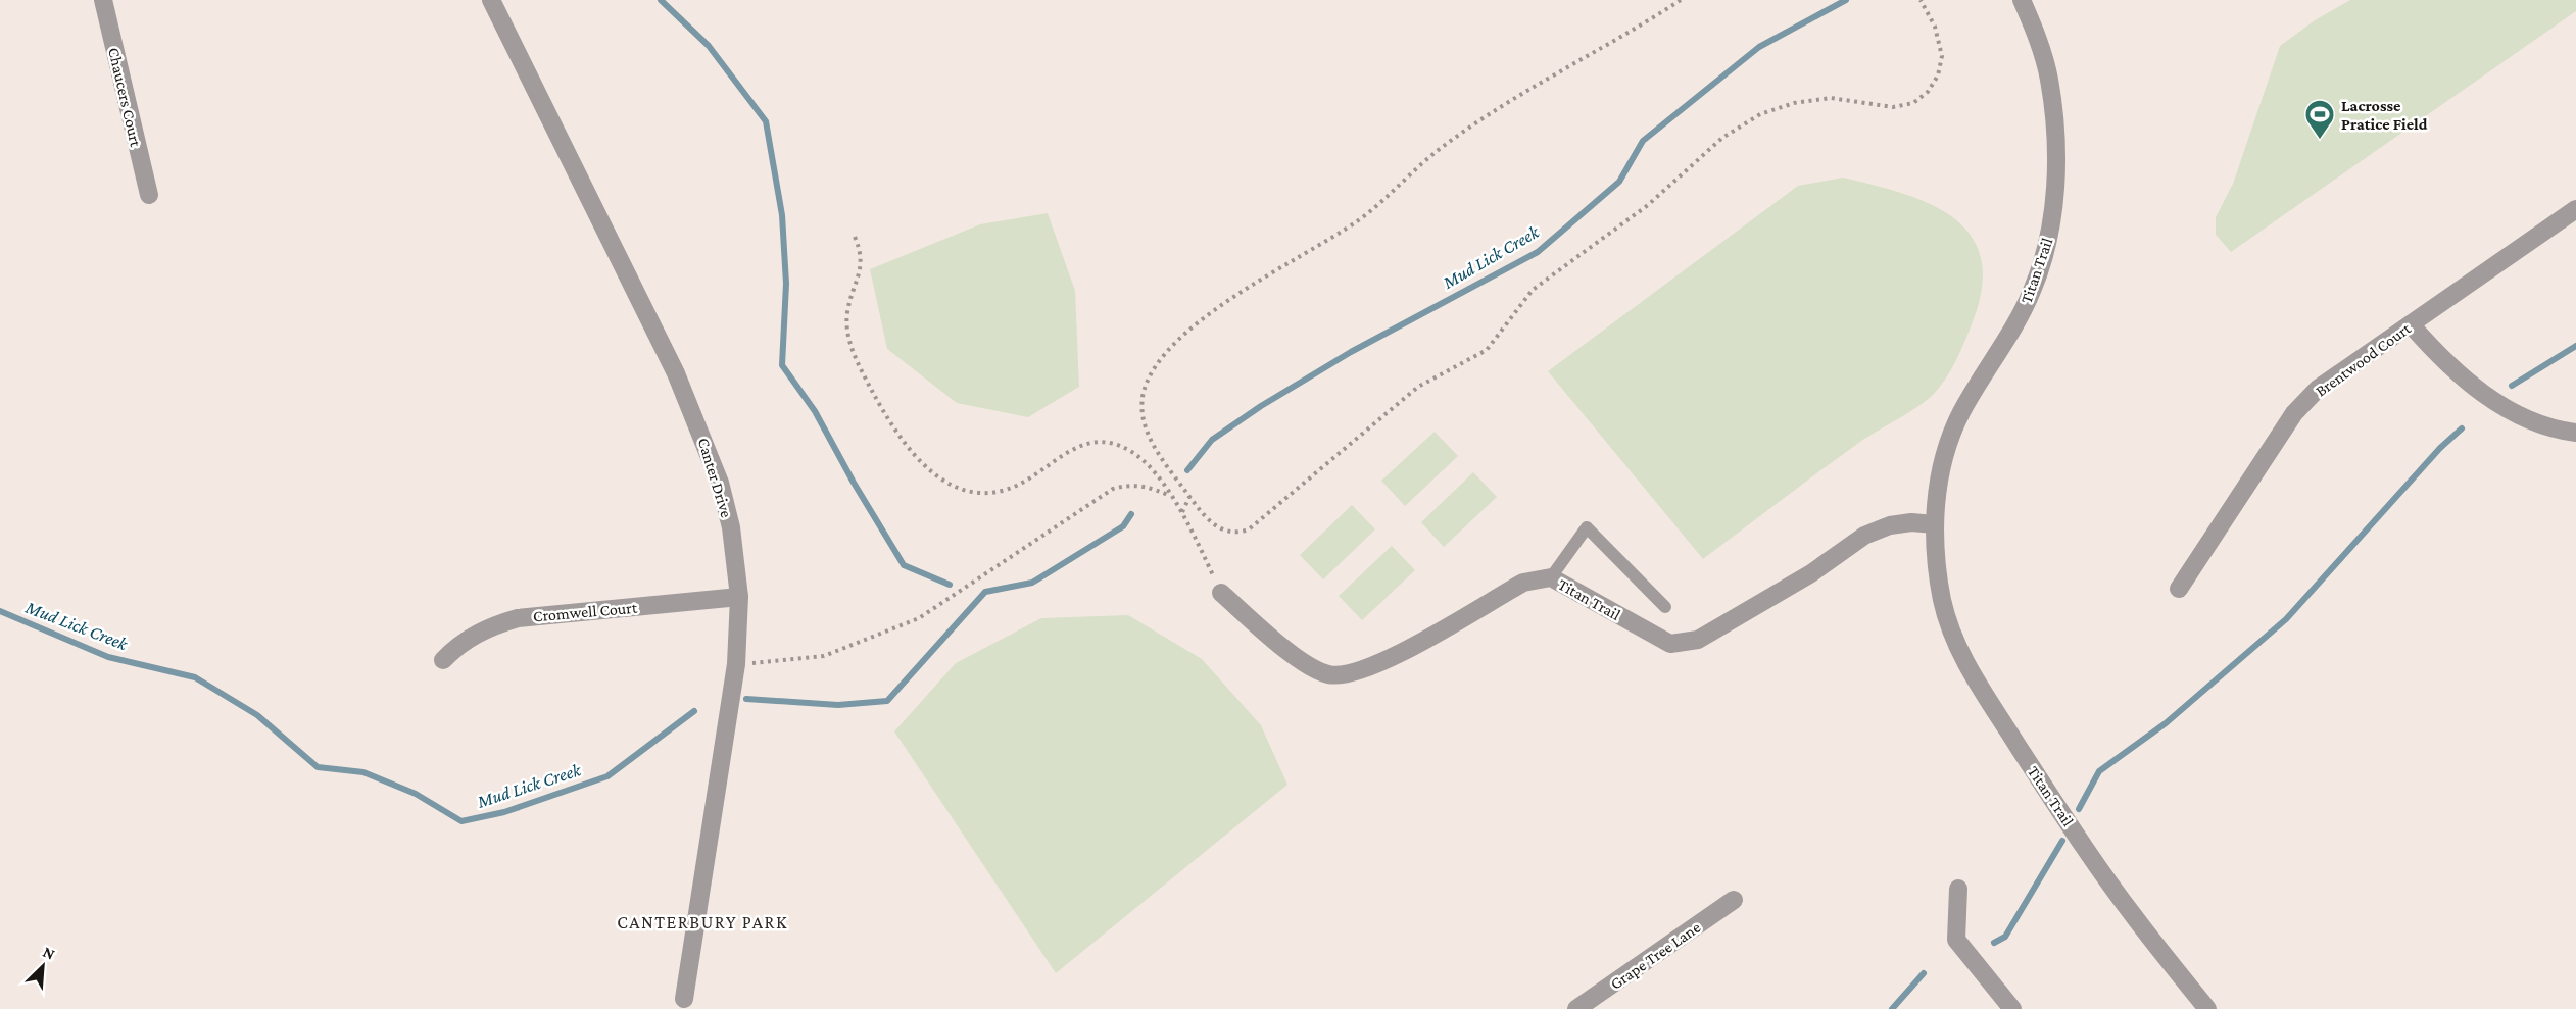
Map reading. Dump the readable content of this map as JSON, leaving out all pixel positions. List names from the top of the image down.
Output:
{
  "streets": {
    "street": [
      "Chaucers Court",
      "Titan Trail",
      "Brentwood Court",
      "Canter Drive",
      "Cromwell Court",
      "Grape Tree Lane"
    ]
  },
  "crossings": [
    ["Canter Drive", "Cromwell Court"]
  ],
  "districts": ["CANTERBURY PARK"],
  "water": ["Mud Lick Creek"],
  "places": {
    "sports": ["Lacrosse Pratice Field"]
  },
  "north": "top right"
}
